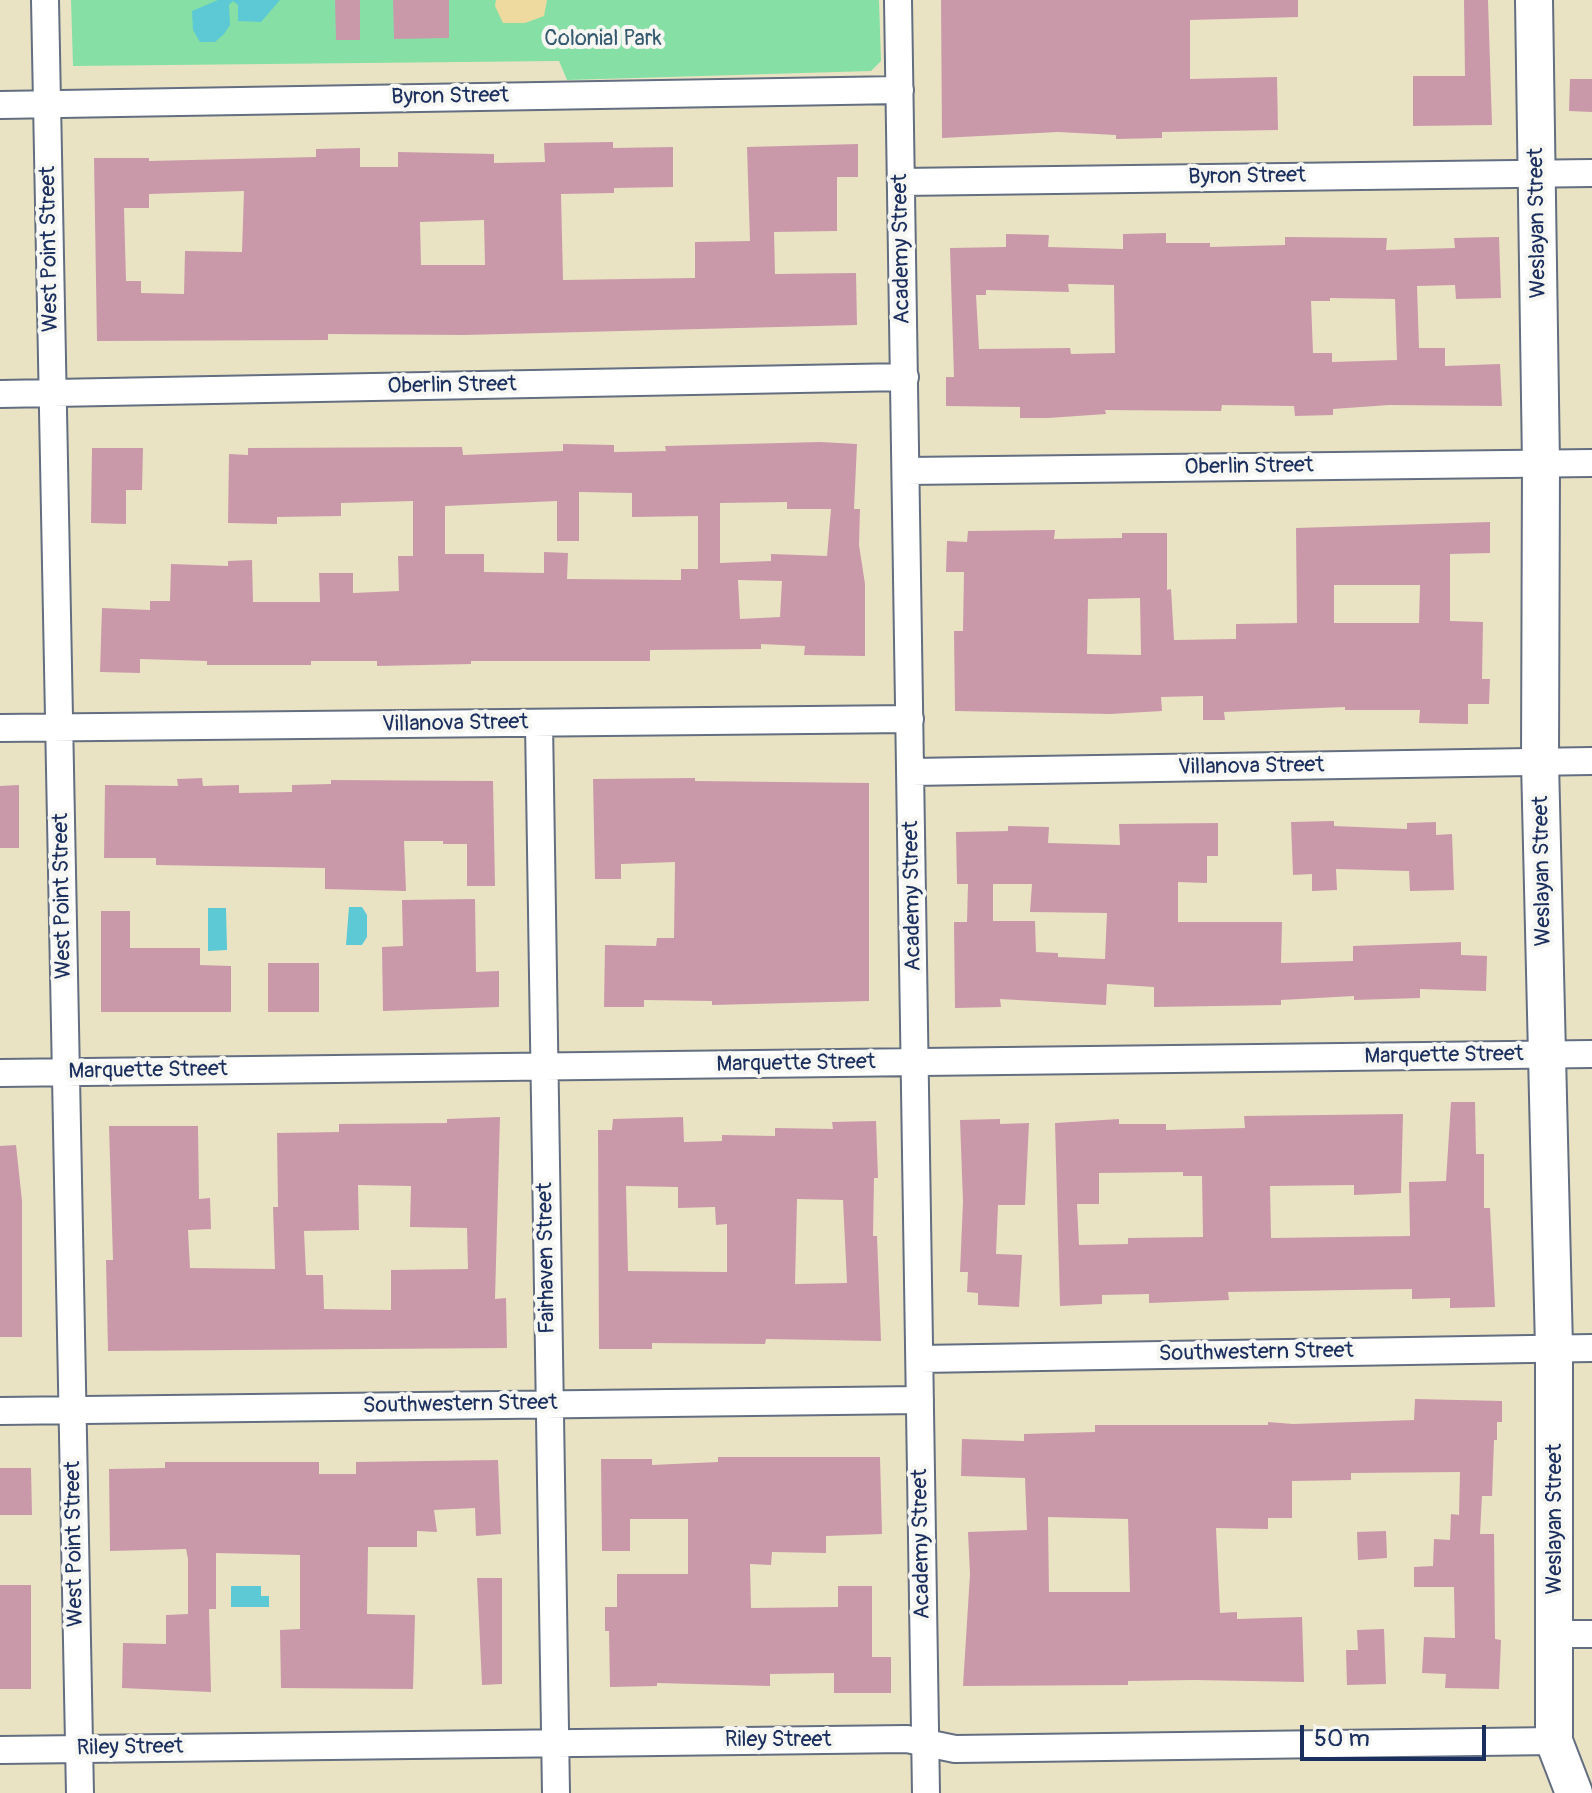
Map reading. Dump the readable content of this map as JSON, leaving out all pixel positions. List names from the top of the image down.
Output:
{
  "streets": {
    "main road": ["Weslayan Street"],
    "street": [
      "Byron Street",
      "West Point Street",
      "Academy Street",
      "Oberlin Street",
      "Villanova Street",
      "Marquette Street",
      "Fairhaven Street",
      "Southwestern Street",
      "Riley Street"
    ]
  },
  "crossings": [
    ["Byron Street", "Weslayan Street"],
    ["Byron Street", "West Point Street"],
    ["Byron Street", "Academy Street"],
    ["Weslayan Street", "Oberlin Street"],
    ["Weslayan Street", "Villanova Street"],
    ["Weslayan Street", "Marquette Street"],
    ["Weslayan Street", "Southwestern Street"],
    ["Weslayan Street", "Riley Street"],
    ["West Point Street", "Oberlin Street"],
    ["West Point Street", "Villanova Street"],
    ["West Point Street", "Marquette Street"],
    ["West Point Street", "Southwestern Street"],
    ["West Point Street", "Riley Street"],
    ["Academy Street", "Oberlin Street"],
    ["Academy Street", "Villanova Street"],
    ["Academy Street", "Marquette Street"],
    ["Academy Street", "Southwestern Street"],
    ["Academy Street", "Riley Street"],
    ["Villanova Street", "Fairhaven Street"],
    ["Marquette Street", "Fairhaven Street"],
    ["Fairhaven Street", "Southwestern Street"],
    ["Fairhaven Street", "Riley Street"]
  ],
  "parks": ["Colonial Park"],
  "scale_bar": "50 m"
}
